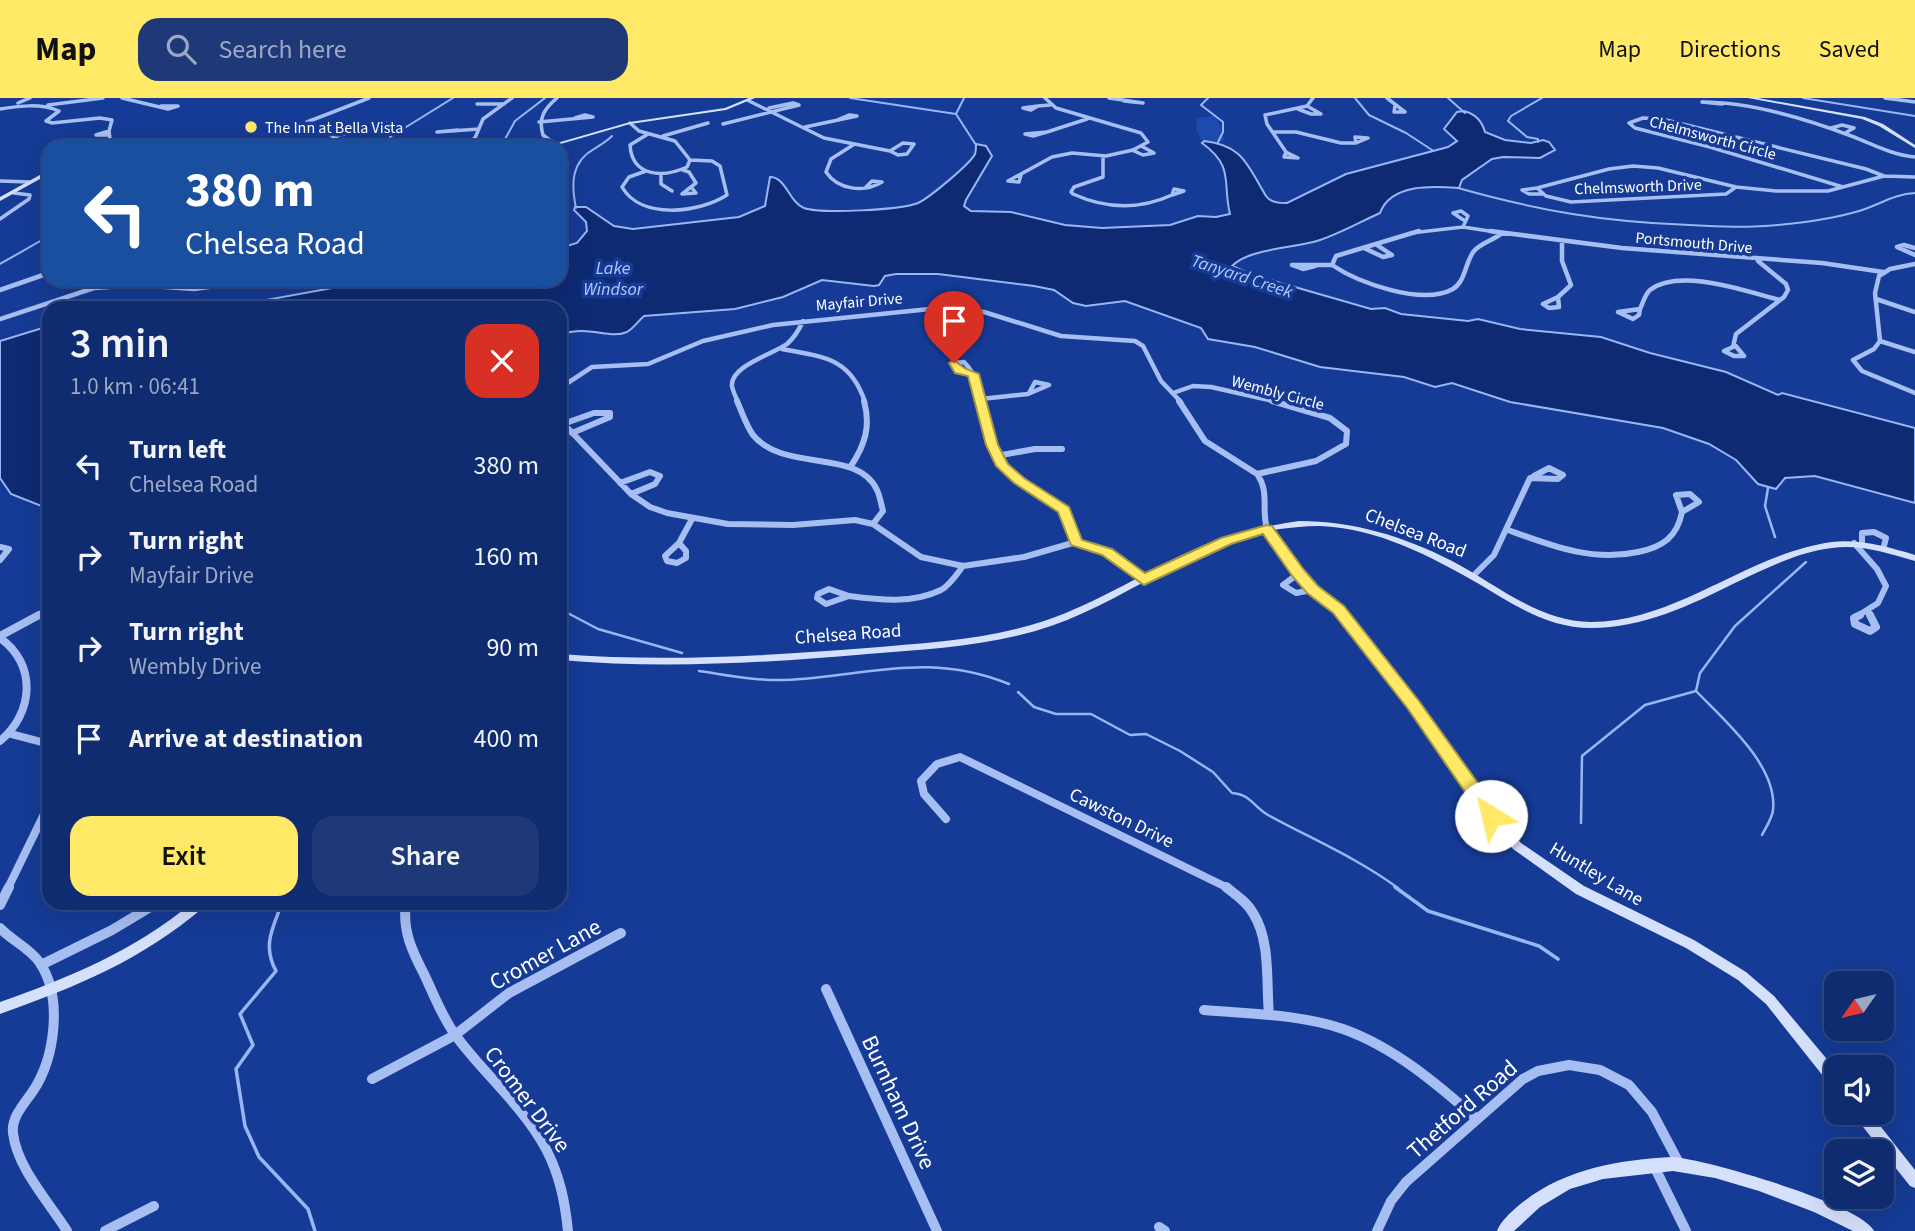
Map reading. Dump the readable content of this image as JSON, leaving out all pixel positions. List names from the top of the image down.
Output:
{
  "streets": {
    "street": [
      "Chelmsworth Circle",
      "Chelmsworth Drive",
      "Portsmouth Drive",
      "Mayfair Drive",
      "Wembly Circle",
      "Chelsea Road",
      "Cawston Drive",
      "Huntley Lane",
      "Cromer Lane",
      "Cromer Drive",
      "Burnham Drive",
      "Thetford Road"
    ]
  },
  "crossings": [
    ["Chelmsworth Circle", "Chelmsworth Drive"],
    ["Mayfair Drive", "Wembly Circle"],
    ["Chelsea Road", "Huntley Lane"],
    ["Cromer Lane", "Cromer Drive"]
  ],
  "water": ["Lake Windsor", "Tanyard Creek"],
  "places": ["The Inn at Bella Vista"],
  "north": "bottom left",
  "page": {
    "header": "Map",
    "search": "Search here",
    "nav": ["Map", "Directions", "Saved"],
    "turn": ["380 m", "Chelsea Road"],
    "heading": ["3 min", "1.0 km · 06:41"],
    "list": [
      {
        "name": "Turn left",
        "note": "Chelsea Road",
        "value": "380 m"
      },
      {
        "name": "Turn right",
        "note": "Mayfair Drive",
        "value": "160 m"
      },
      {
        "name": "Turn right",
        "note": "Wembly Drive",
        "value": "90 m"
      },
      {
        "name": "Arrive at destination",
        "value": "400 m"
      }
    ],
    "buttons": ["Exit", "Share"]
  }
}
